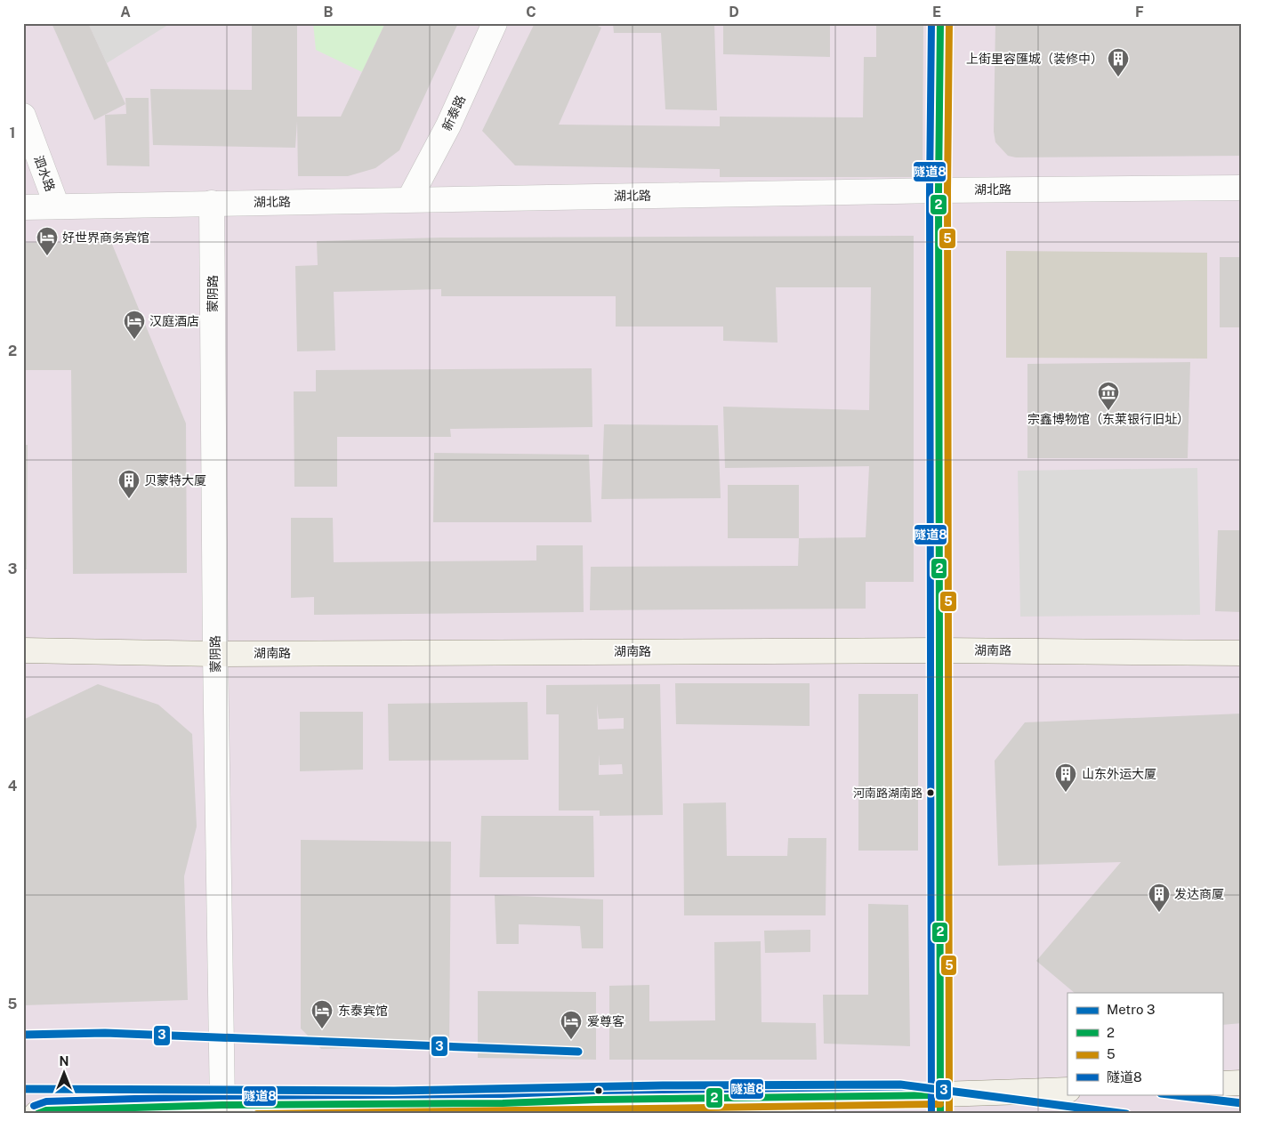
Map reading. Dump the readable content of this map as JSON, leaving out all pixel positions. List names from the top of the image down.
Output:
{
  "streets": {
    "street": [
      "新泰路",
      "泗水路",
      "湖北路",
      "蒙阴路",
      "湖南路"
    ]
  },
  "crossings": [
    ["新泰路", "湖北路"],
    ["泗水路", "湖北路"],
    ["湖北路", "蒙阴路"],
    ["蒙阴路", "湖南路"]
  ],
  "places": {
    "building": [
      "上街里容匯城（装修中）",
      "贝蒙特大厦",
      "山东外运大厦",
      "发达商厦"
    ],
    "hotel": [
      "好世界商务宾馆",
      "汉庭酒店",
      "东泰宾馆",
      "爱尊客"
    ],
    "museum": ["宗鑫博物馆（东莱银行旧址）"],
    "other": ["河南路湖南路"]
  },
  "lines": [
    "transit line 2",
    "transit line 5",
    "transit line 隧道8",
    "metro line 3"
  ],
  "legend": [
    "Metro 3",
    "2",
    "5",
    "隧道8"
  ],
  "north": "top",
  "grid": {
    "columns": [
      "A",
      "B",
      "C",
      "D",
      "E",
      "F"
    ],
    "rows": [
      "1",
      "2",
      "3",
      "4",
      "5"
    ]
  }
}
